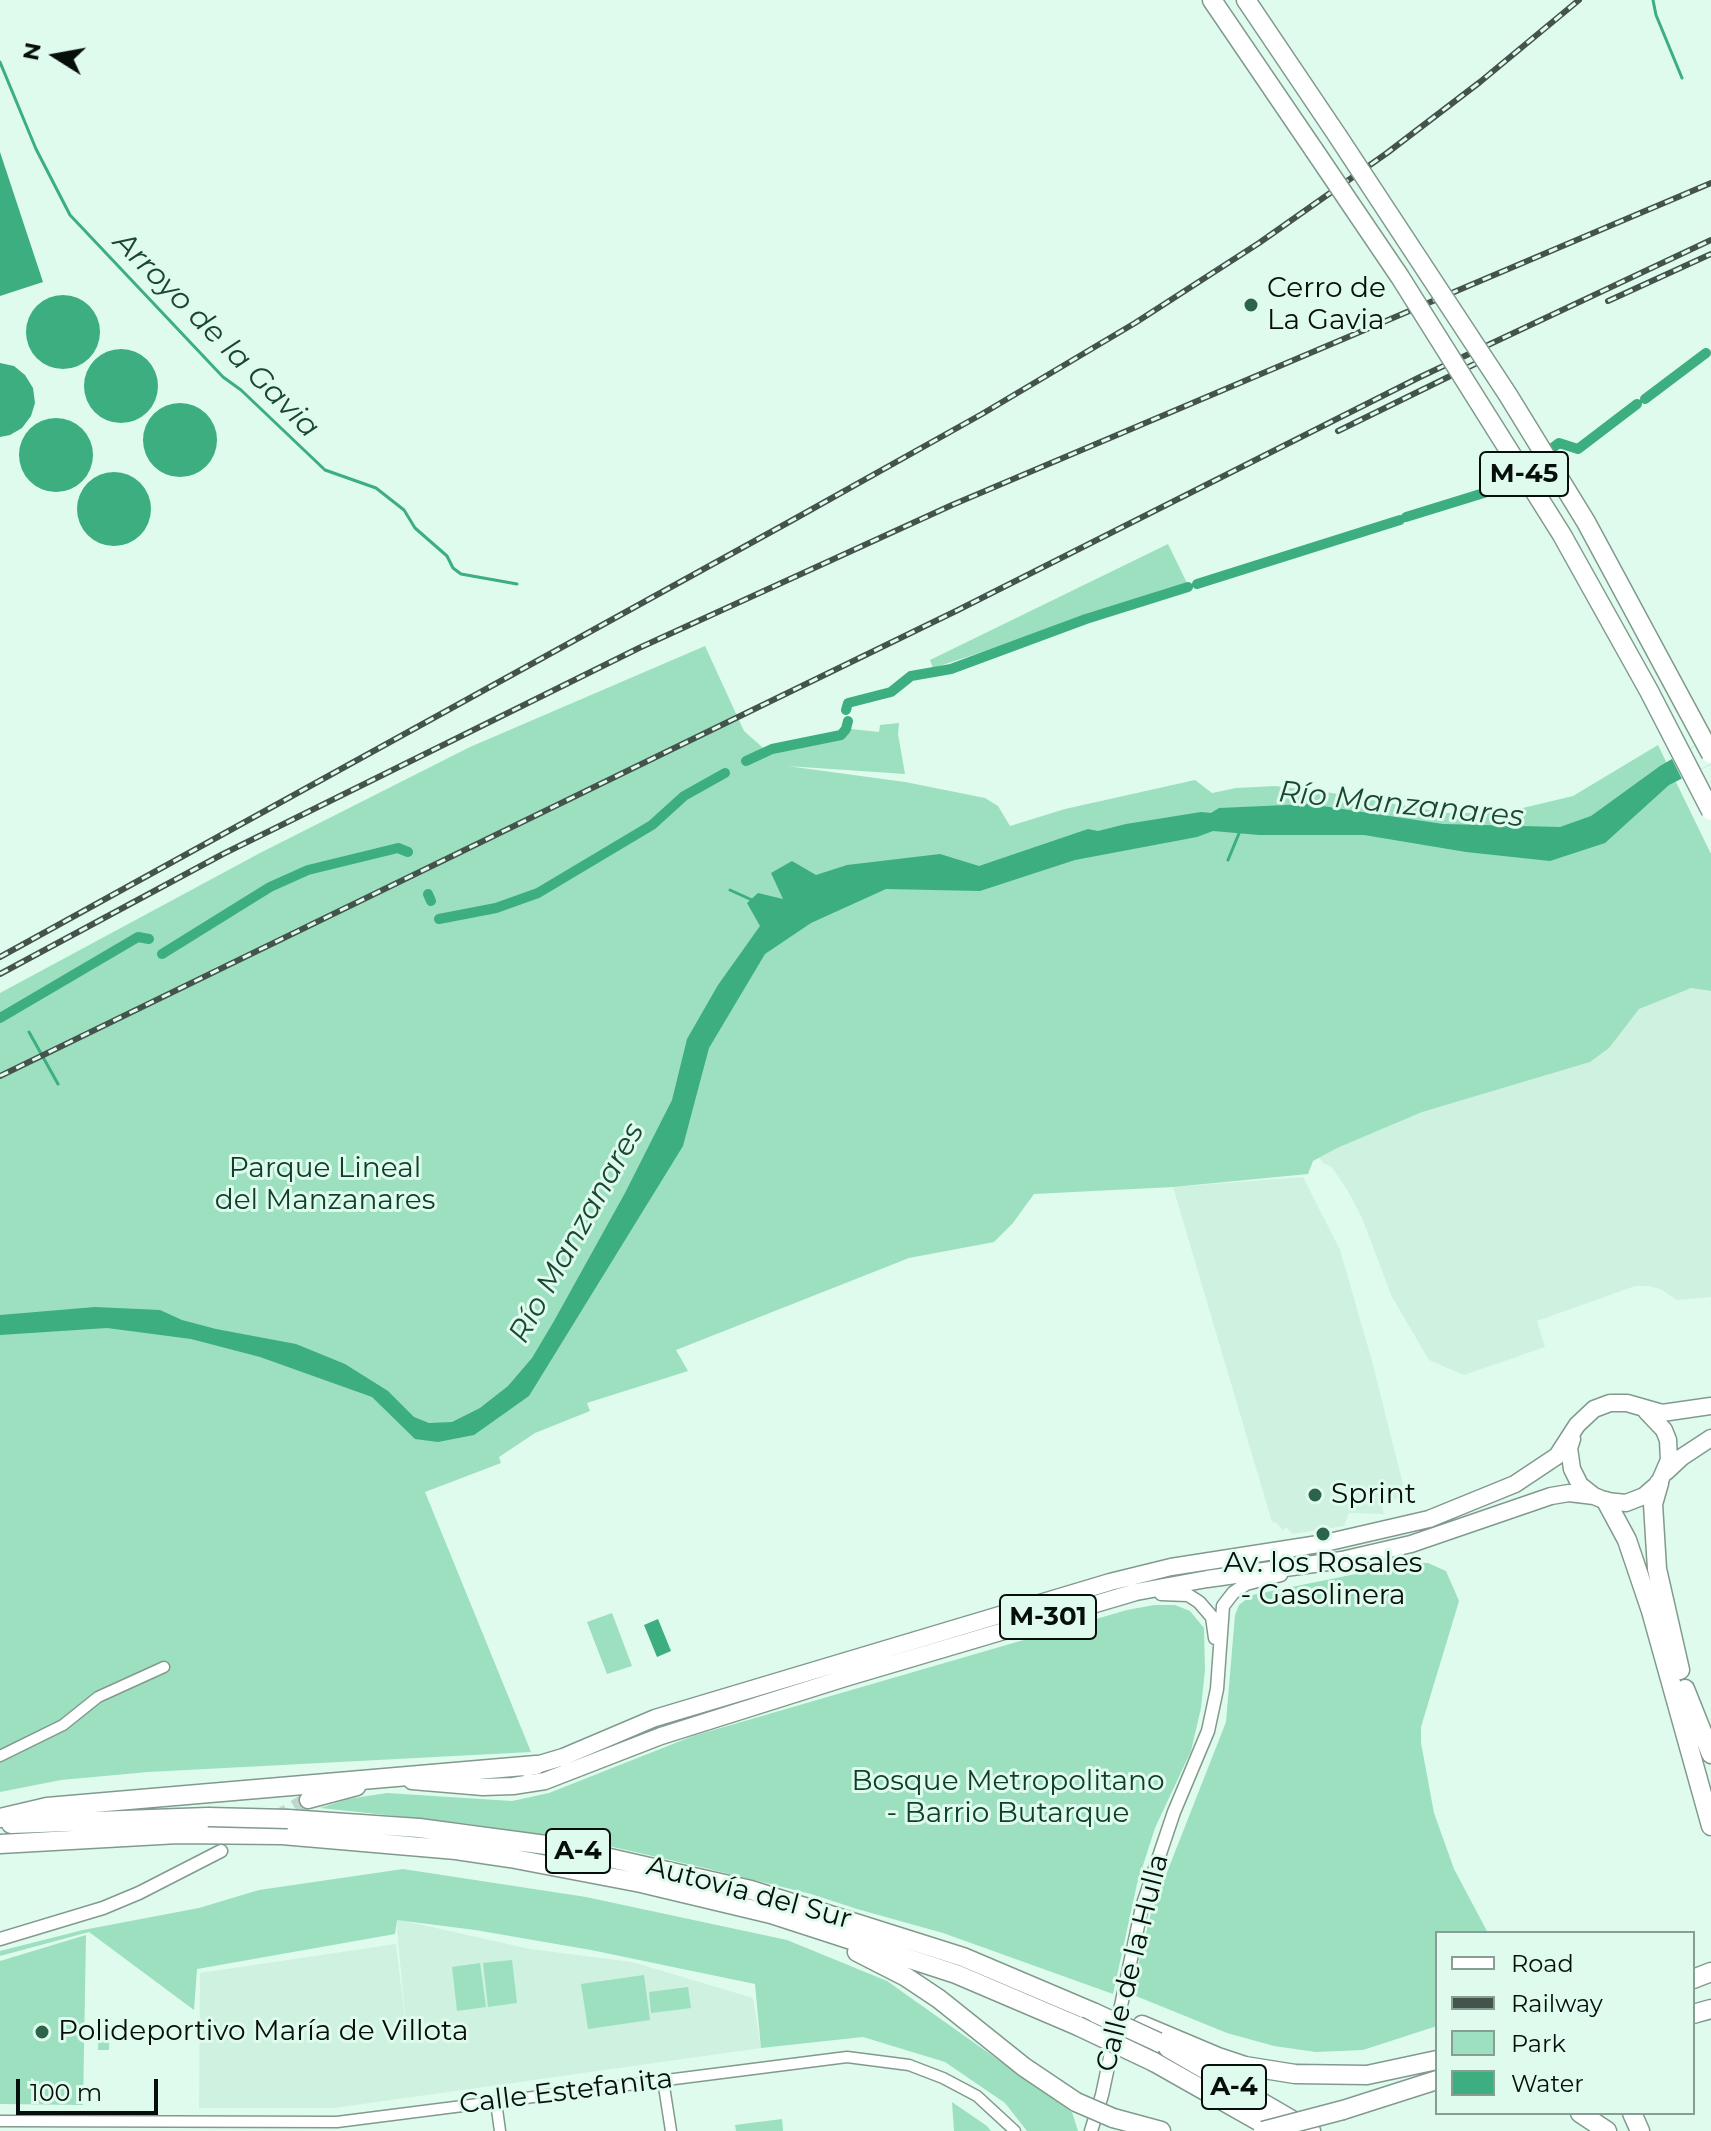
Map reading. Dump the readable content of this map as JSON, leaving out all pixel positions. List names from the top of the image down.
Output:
{
  "streets": {
    "highway": [
      "M-45",
      "M-301",
      "A-4",
      "Autovía del Sur"
    ],
    "street": ["Calle de la Hulla", "Calle Estefanita"]
  },
  "water": ["Arroyo de la Gavia", "Río Manzanares"],
  "parks": ["Parque Lineal del Manzanares", "Bosque Metropolitano - Barrio Butarque"],
  "places": [
    "Cerro de La Gavia",
    "Sprint",
    "Av. los Rosales - Gasolinera",
    "Polideportivo María de Villota"
  ],
  "legend": [
    "Road",
    "Railway",
    "Park",
    "Water"
  ],
  "scale_bar": "100 m",
  "north": "left"
}
